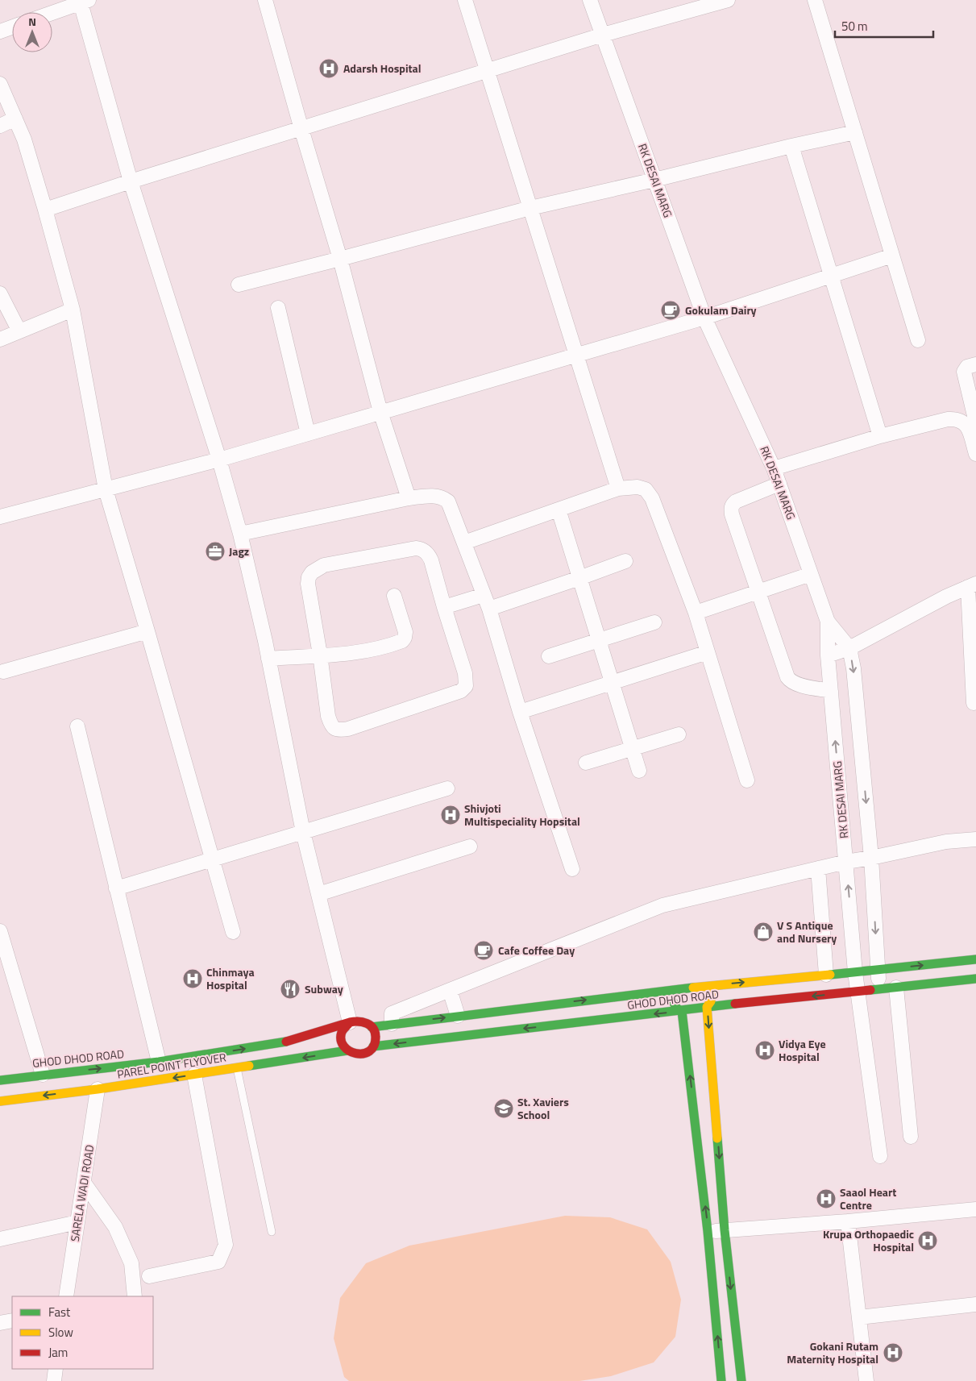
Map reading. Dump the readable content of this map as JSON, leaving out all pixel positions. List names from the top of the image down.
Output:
{
  "streets": {
    "main road": ["GHOD DHOD ROAD", "PAREL POINT FLYOVER"],
    "street": ["RK DESAI MARG", "SARELA WADI ROAD"]
  },
  "crossings": [
    ["RK DESAI MARG", "GHOD DHOD ROAD"],
    ["GHOD DHOD ROAD", "PAREL POINT FLYOVER"],
    ["PAREL POINT FLYOVER", "SARELA WADI ROAD"]
  ],
  "one_way": ["PAREL POINT FLYOVER"],
  "places": {
    "hospital": [
      "Adarsh Hospital",
      "Shivjoti Multispeciality Hopsital",
      "Chinmaya Hospital",
      "Vidya Eye Hospital",
      "Saaol Heart Centre",
      "Krupa Orthopaedic Hospital",
      "Gokani Rutam Maternity Hospital"
    ],
    "cafe": ["Gokulam Dairy", "Cafe Coffee Day"],
    "office": ["Jagz"],
    "shop": ["V S Antique and Nursery"],
    "restaurant": ["Subway"],
    "school or university": ["St. Xaviers School"]
  },
  "legend": ["Fast", "Slow", "Jam"],
  "scale_bar": "50 m",
  "north": "top"
}
